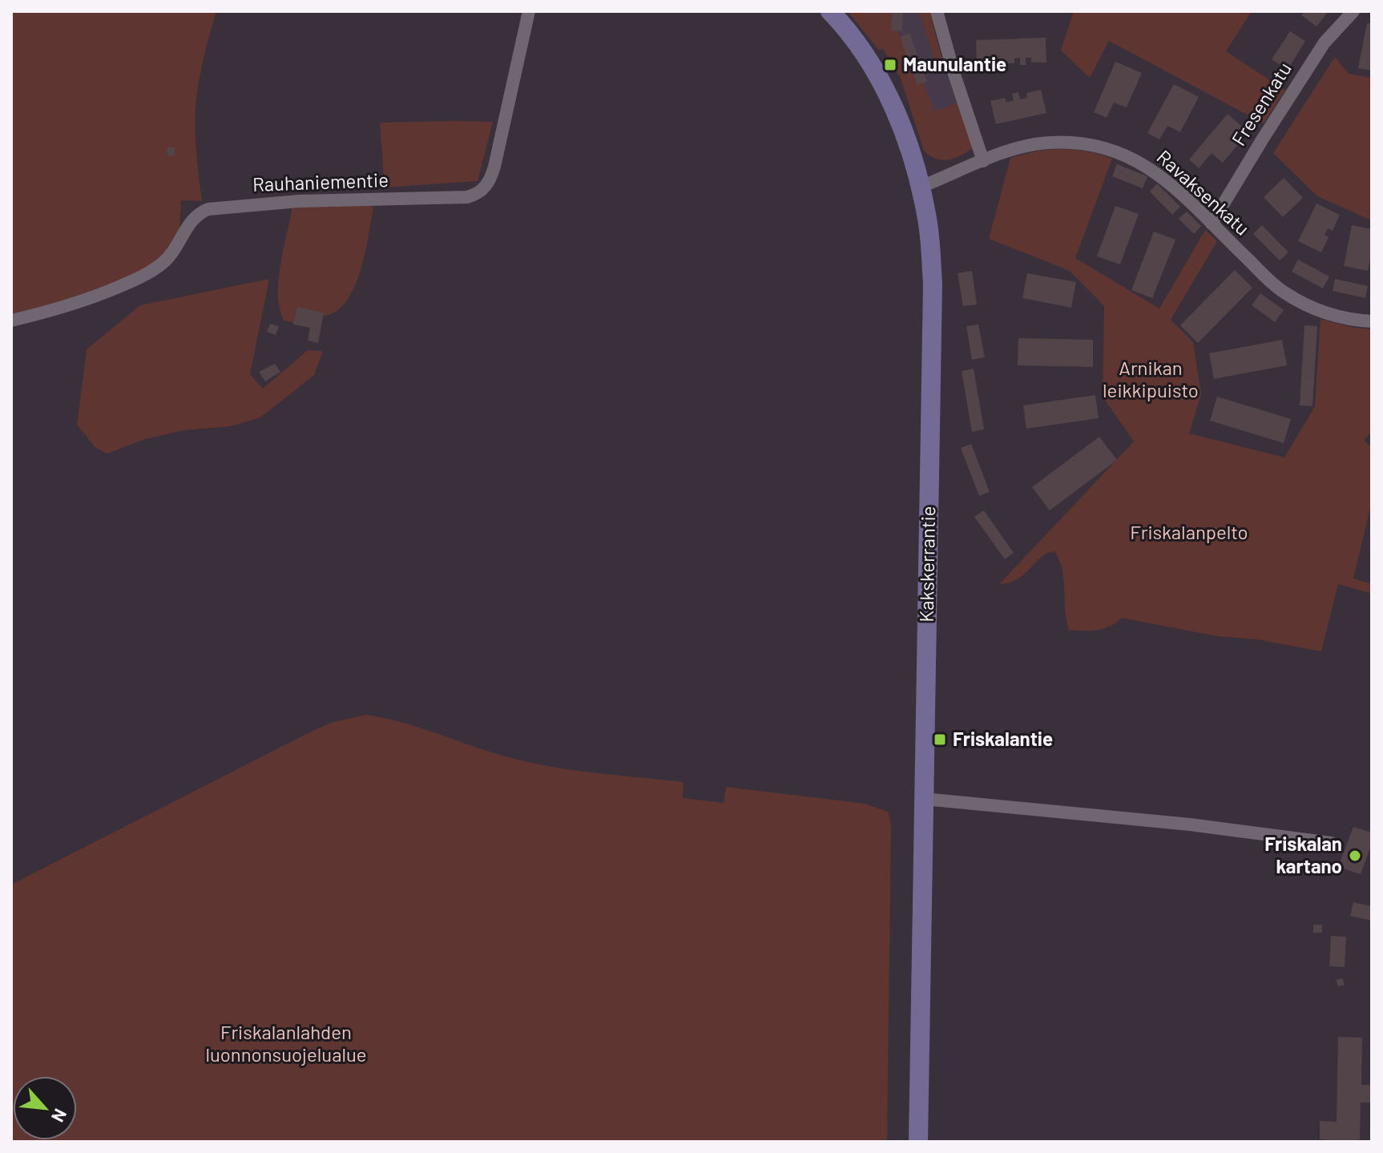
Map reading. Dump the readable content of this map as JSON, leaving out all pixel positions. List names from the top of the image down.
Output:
{
  "streets": {
    "main road": ["Kakskerrantie"],
    "street": ["Fresenkatu", "Rauhaniementie", "Ravaksenkatu"]
  },
  "crossings": [
    ["Fresenkatu", "Ravaksenkatu"],
    ["Ravaksenkatu", "Kakskerrantie"]
  ],
  "parks": ["Arnikan leikkipuisto", "Friskalanpelto", "Friskalanlahden luonnonsuojelualue"],
  "places": {
    "transit": ["Maunulantie", "Friskalantie"],
    "other": ["Friskalan kartano"]
  },
  "north": "bottom right"
}
